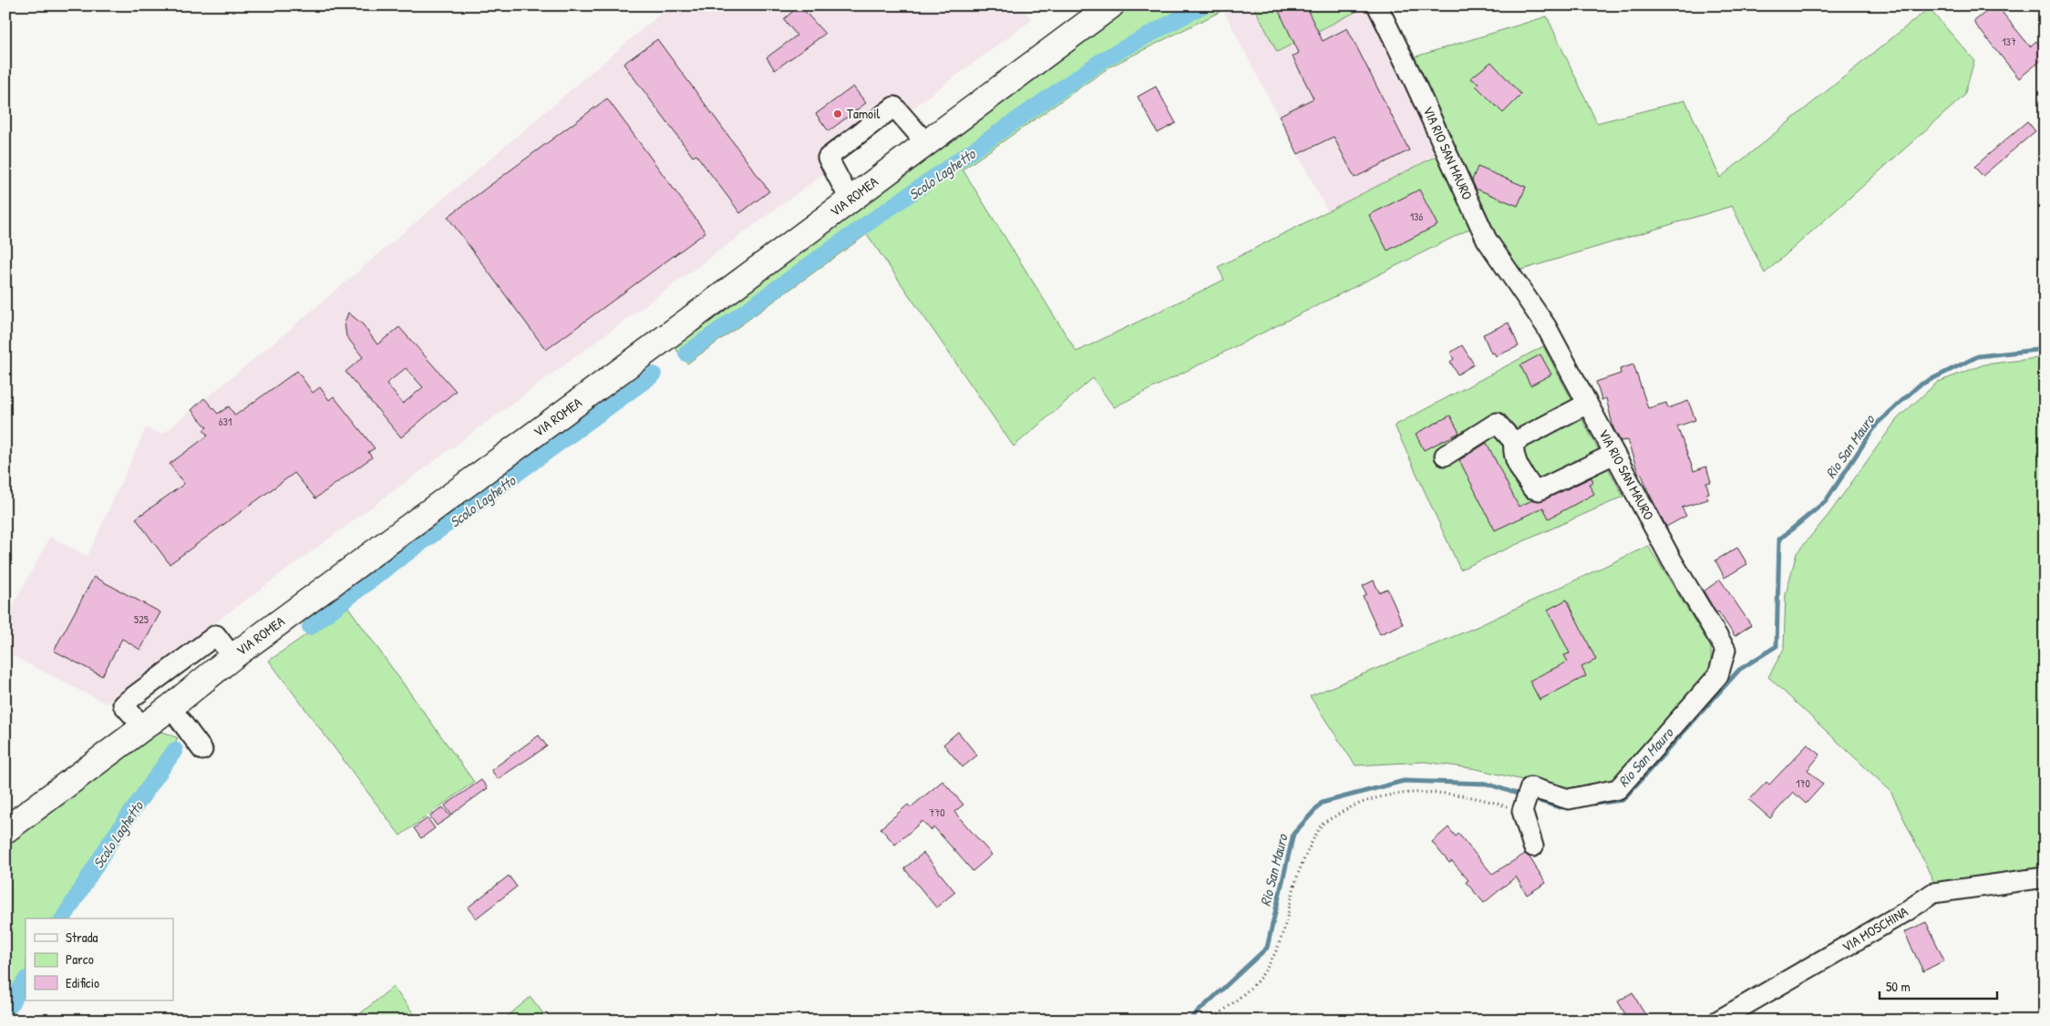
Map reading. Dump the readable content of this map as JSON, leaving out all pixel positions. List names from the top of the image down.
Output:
{
  "streets": {
    "main road": ["VIA ROMEA"],
    "street": ["VIA RIO SAN MAURO", "VIA MOSCHINA"]
  },
  "water": ["Scolo Laghetto", "Rio San Mauro"],
  "places": ["Tamoil"],
  "house_numbers": [
    "137",
    "136",
    "631",
    "525",
    "170",
    "770"
  ],
  "legend": ["Strada", "Parco", "Edificio"],
  "scale_bar": "50 m"
}
